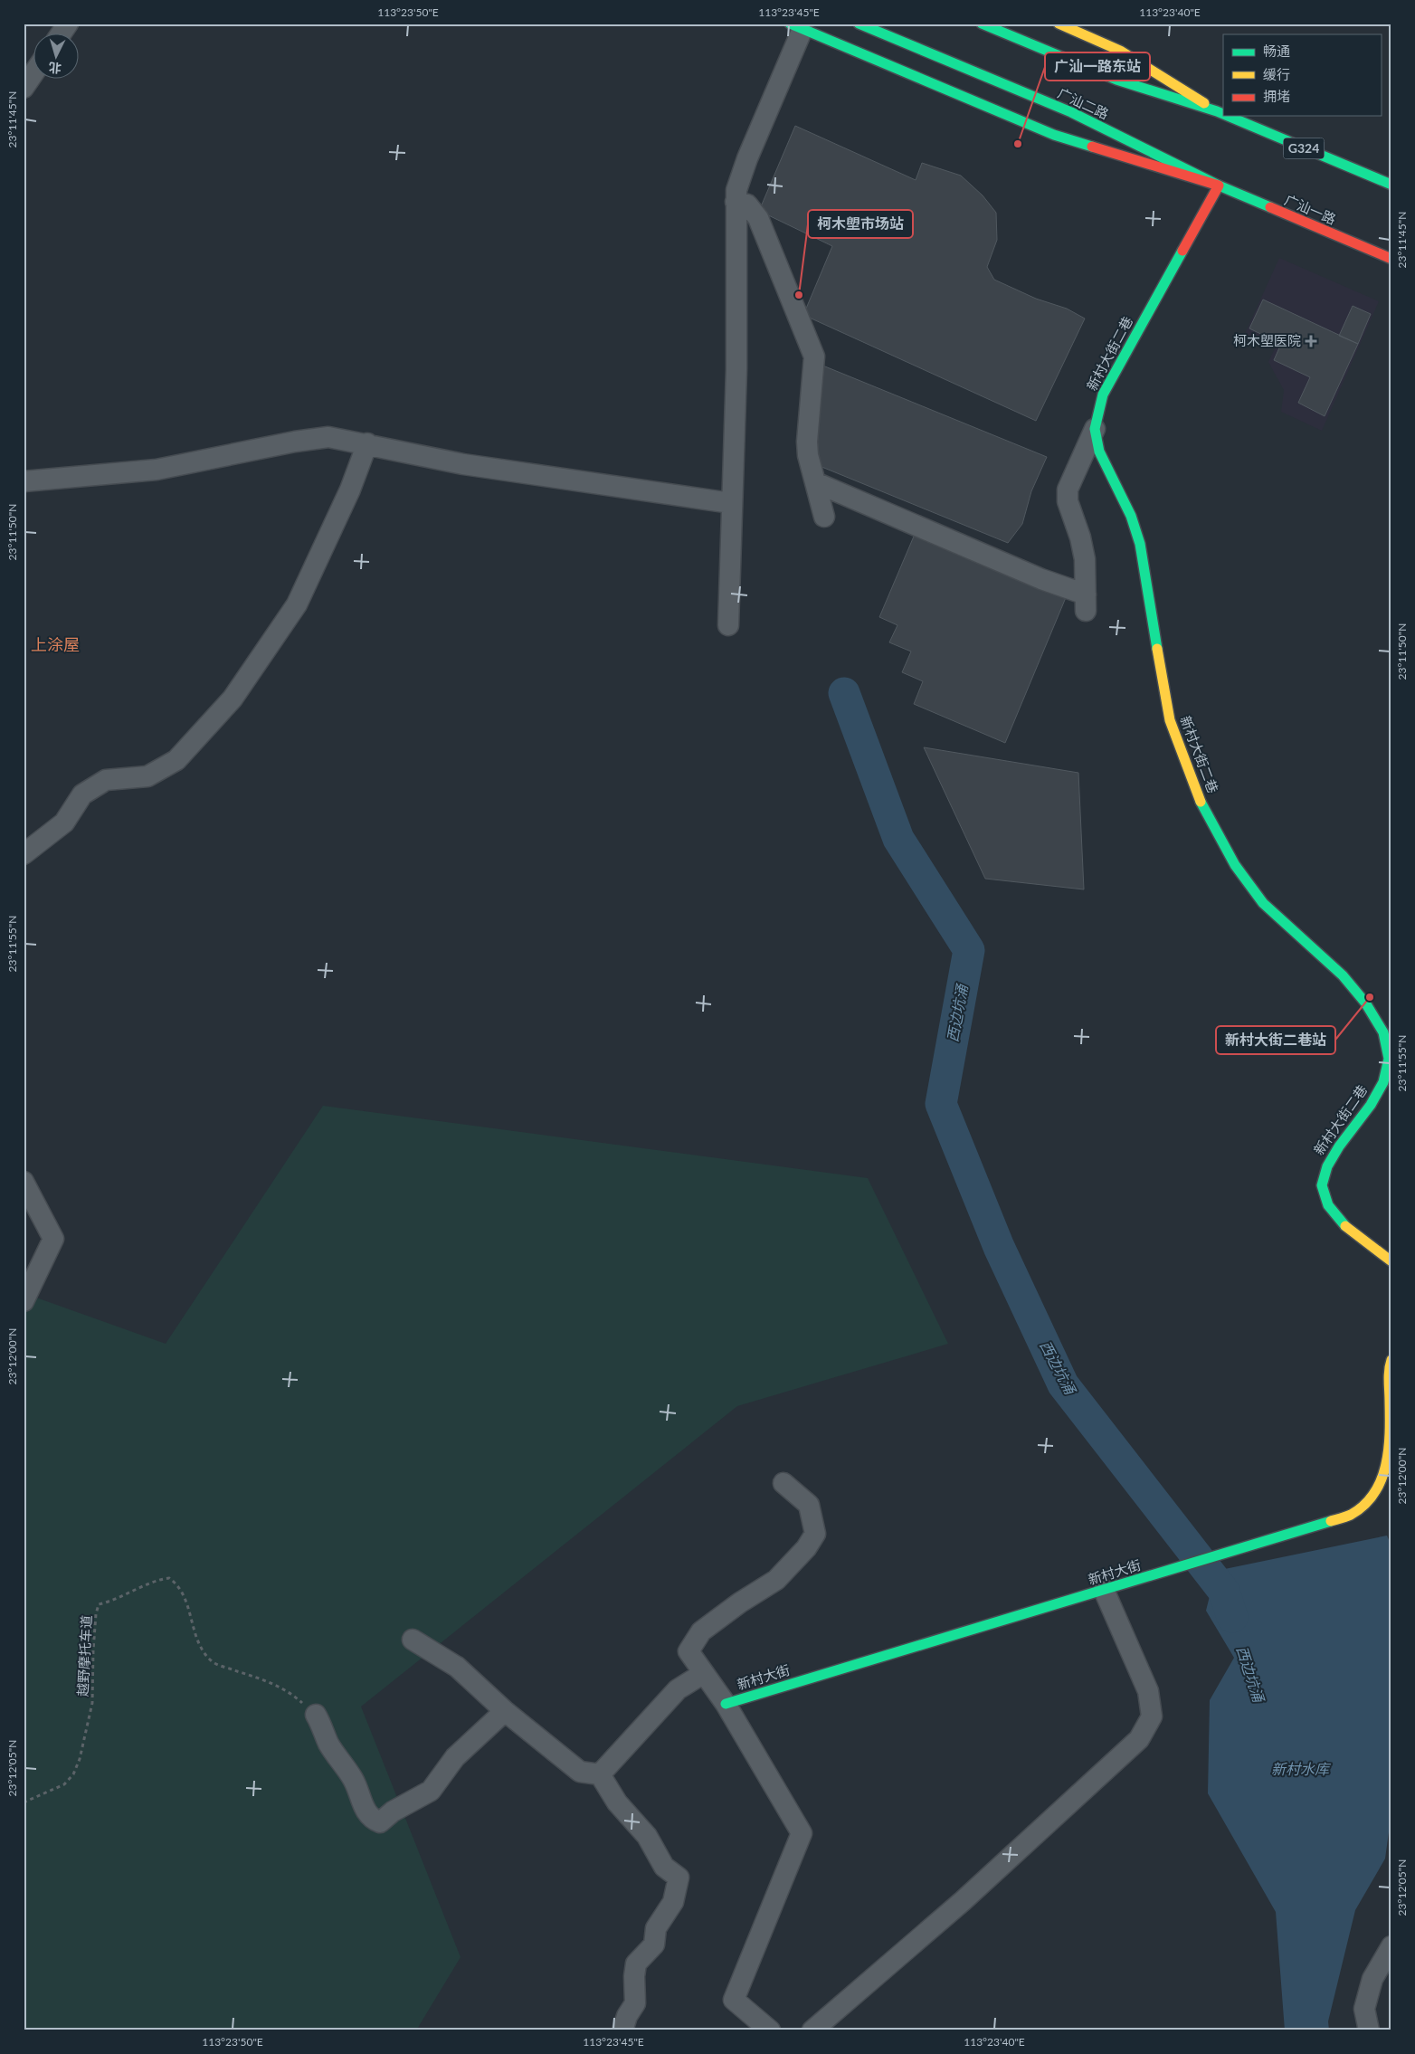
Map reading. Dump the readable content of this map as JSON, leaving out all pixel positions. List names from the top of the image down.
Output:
{
  "streets": {
    "main road": [
      "广汕二路",
      "G324",
      "广汕一路",
      "新村大街二巷",
      "新村大街"
    ],
    "path": ["越野摩托车道"]
  },
  "crossings": [
    ["广汕二路", "广汕一路"],
    ["广汕二路", "新村大街二巷"],
    ["广汕一路", "新村大街二巷"]
  ],
  "districts": ["上涂屋"],
  "water": ["西边坑涌", "新村水库"],
  "places": {
    "other": ["广汕一路东站", "柯木塱市场站", "新村大街二巷站"],
    "health": ["柯木塱医院"]
  },
  "legend": ["畅通", "缓行", "拥堵"],
  "north": "bottom",
  "coordinates": [
    "113°23'50\"E",
    "113°23'45\"E",
    "113°23'40\"E",
    "23°11'45\"N",
    "23°11'50\"N",
    "23°11'55\"N",
    "23°12'00\"N",
    "23°12'05\"N"
  ]
}
